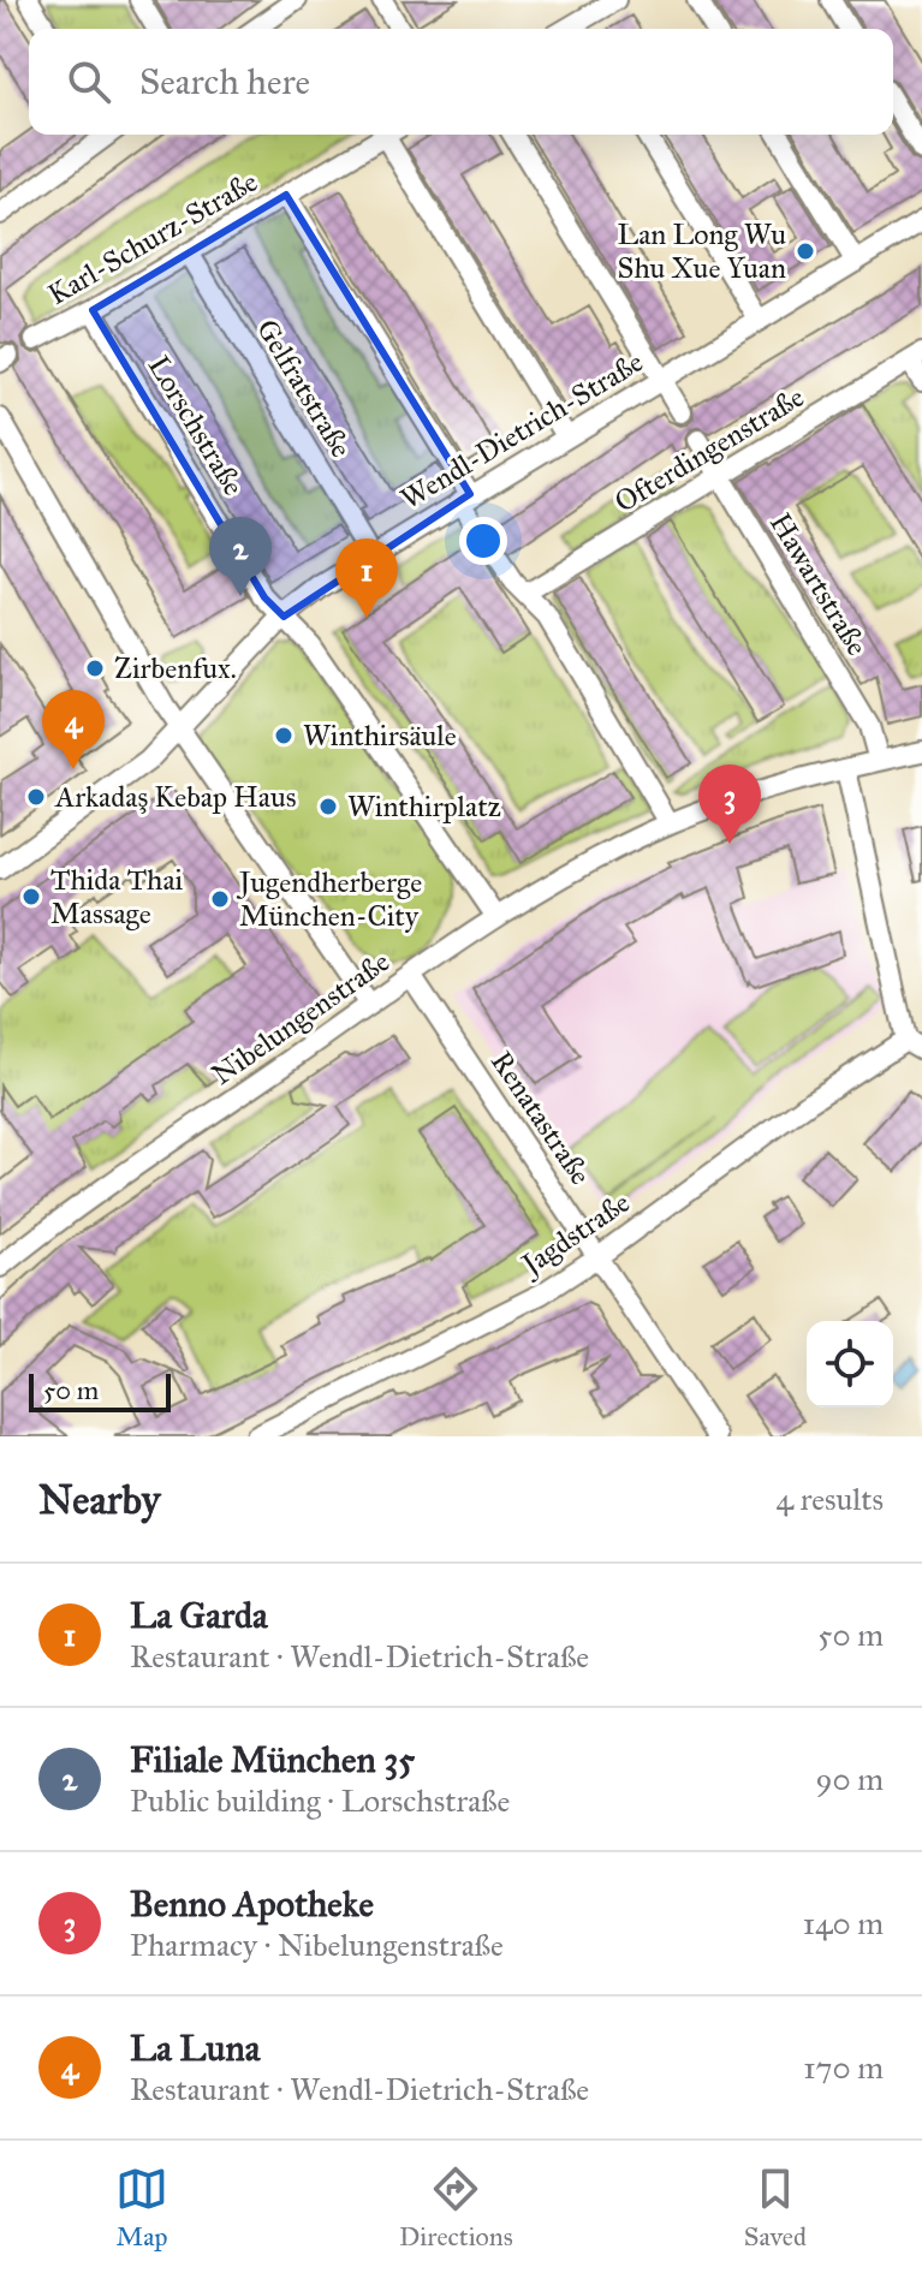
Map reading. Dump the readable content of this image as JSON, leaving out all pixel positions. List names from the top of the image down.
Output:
{
  "streets": {
    "street": [
      "Karl-Schurz-Straße",
      "Gelfratstraße",
      "Lorschstraße",
      "Wendl-Dietrich-Straße",
      "Ofterdingenstraße",
      "Hawartstraße",
      "Nibelungenstraße",
      "Renatastraße",
      "Jagdstraße"
    ]
  },
  "crossings": [
    ["Karl-Schurz-Straße", "Gelfratstraße"],
    ["Karl-Schurz-Straße", "Lorschstraße"],
    ["Gelfratstraße", "Wendl-Dietrich-Straße"],
    ["Lorschstraße", "Wendl-Dietrich-Straße"],
    ["Ofterdingenstraße", "Hawartstraße"],
    ["Hawartstraße", "Nibelungenstraße"],
    ["Nibelungenstraße", "Renatastraße"],
    ["Renatastraße", "Jagdstraße"]
  ],
  "places": [
    "Lan Long Wu Shu Xue Yuan",
    "Zirbenfux.",
    "Winthirsäule",
    "Arkadaş Kebap Haus",
    "Winthirplatz",
    "Thida Thai Massage",
    "Jugendherberge München-City"
  ],
  "scale_bar": "50 m",
  "page": {
    "search": "Search here",
    "pins": [
      "2",
      "1",
      "4",
      "3"
    ],
    "scale": "50 m",
    "heading": ["Nearby", "4 results"],
    "list": [
      {
        "mark": "1",
        "name": "La Garda",
        "note": "Restaurant · Wendl-Dietrich-Straße",
        "value": "50 m"
      },
      {
        "mark": "2",
        "name": "Filiale München 35",
        "note": "Public building · Lorschstraße",
        "value": "90 m"
      },
      {
        "mark": "3",
        "name": "Benno Apotheke",
        "note": "Pharmacy · Nibelungenstraße",
        "value": "140 m"
      },
      {
        "mark": "4",
        "name": "La Luna",
        "note": "Restaurant · Wendl-Dietrich-Straße",
        "value": "170 m"
      }
    ],
    "nav": ["Map", "Directions", "Saved"]
  }
}
